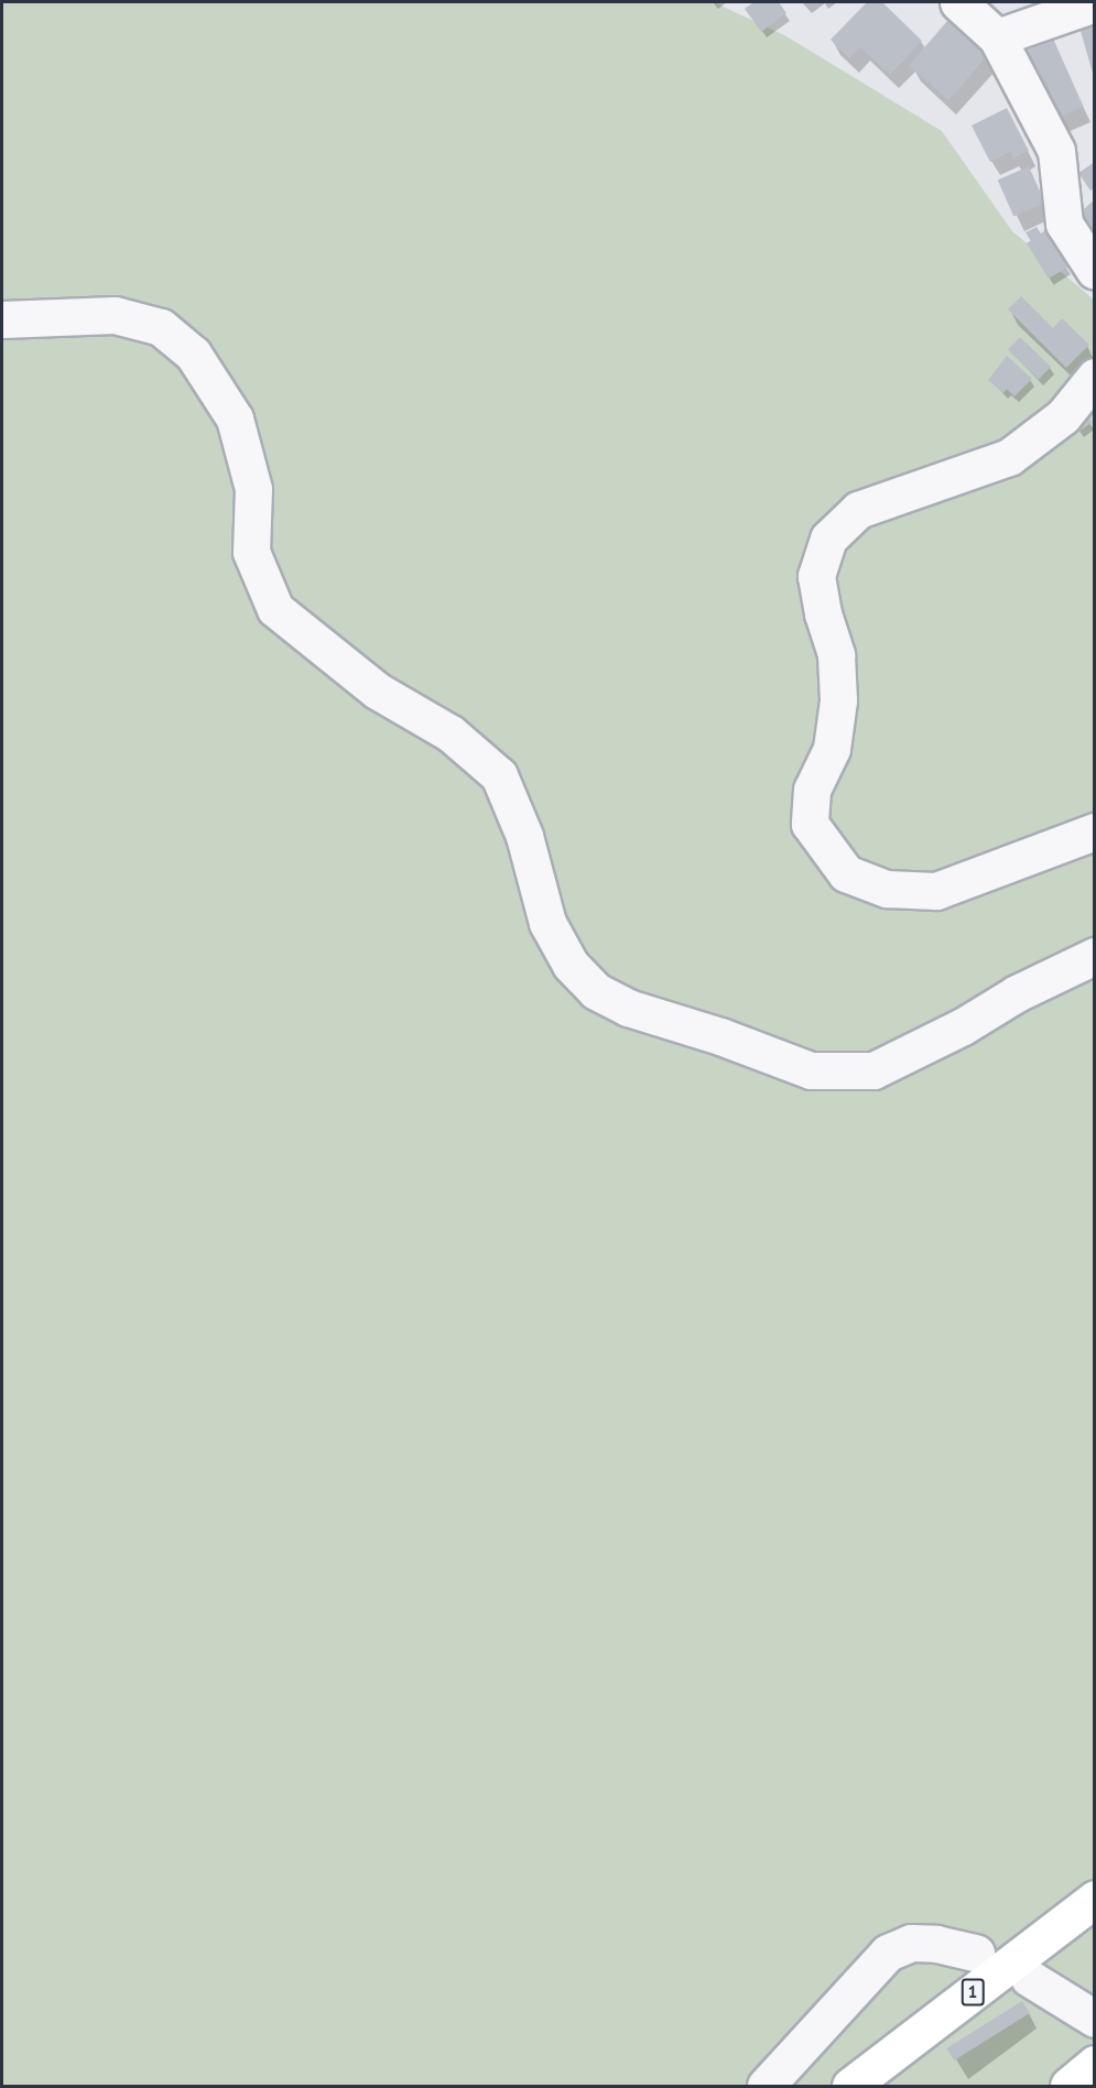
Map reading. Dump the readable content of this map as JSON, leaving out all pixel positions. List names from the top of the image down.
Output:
{
  "streets": {
    "highway": ["1"]
  }
}
